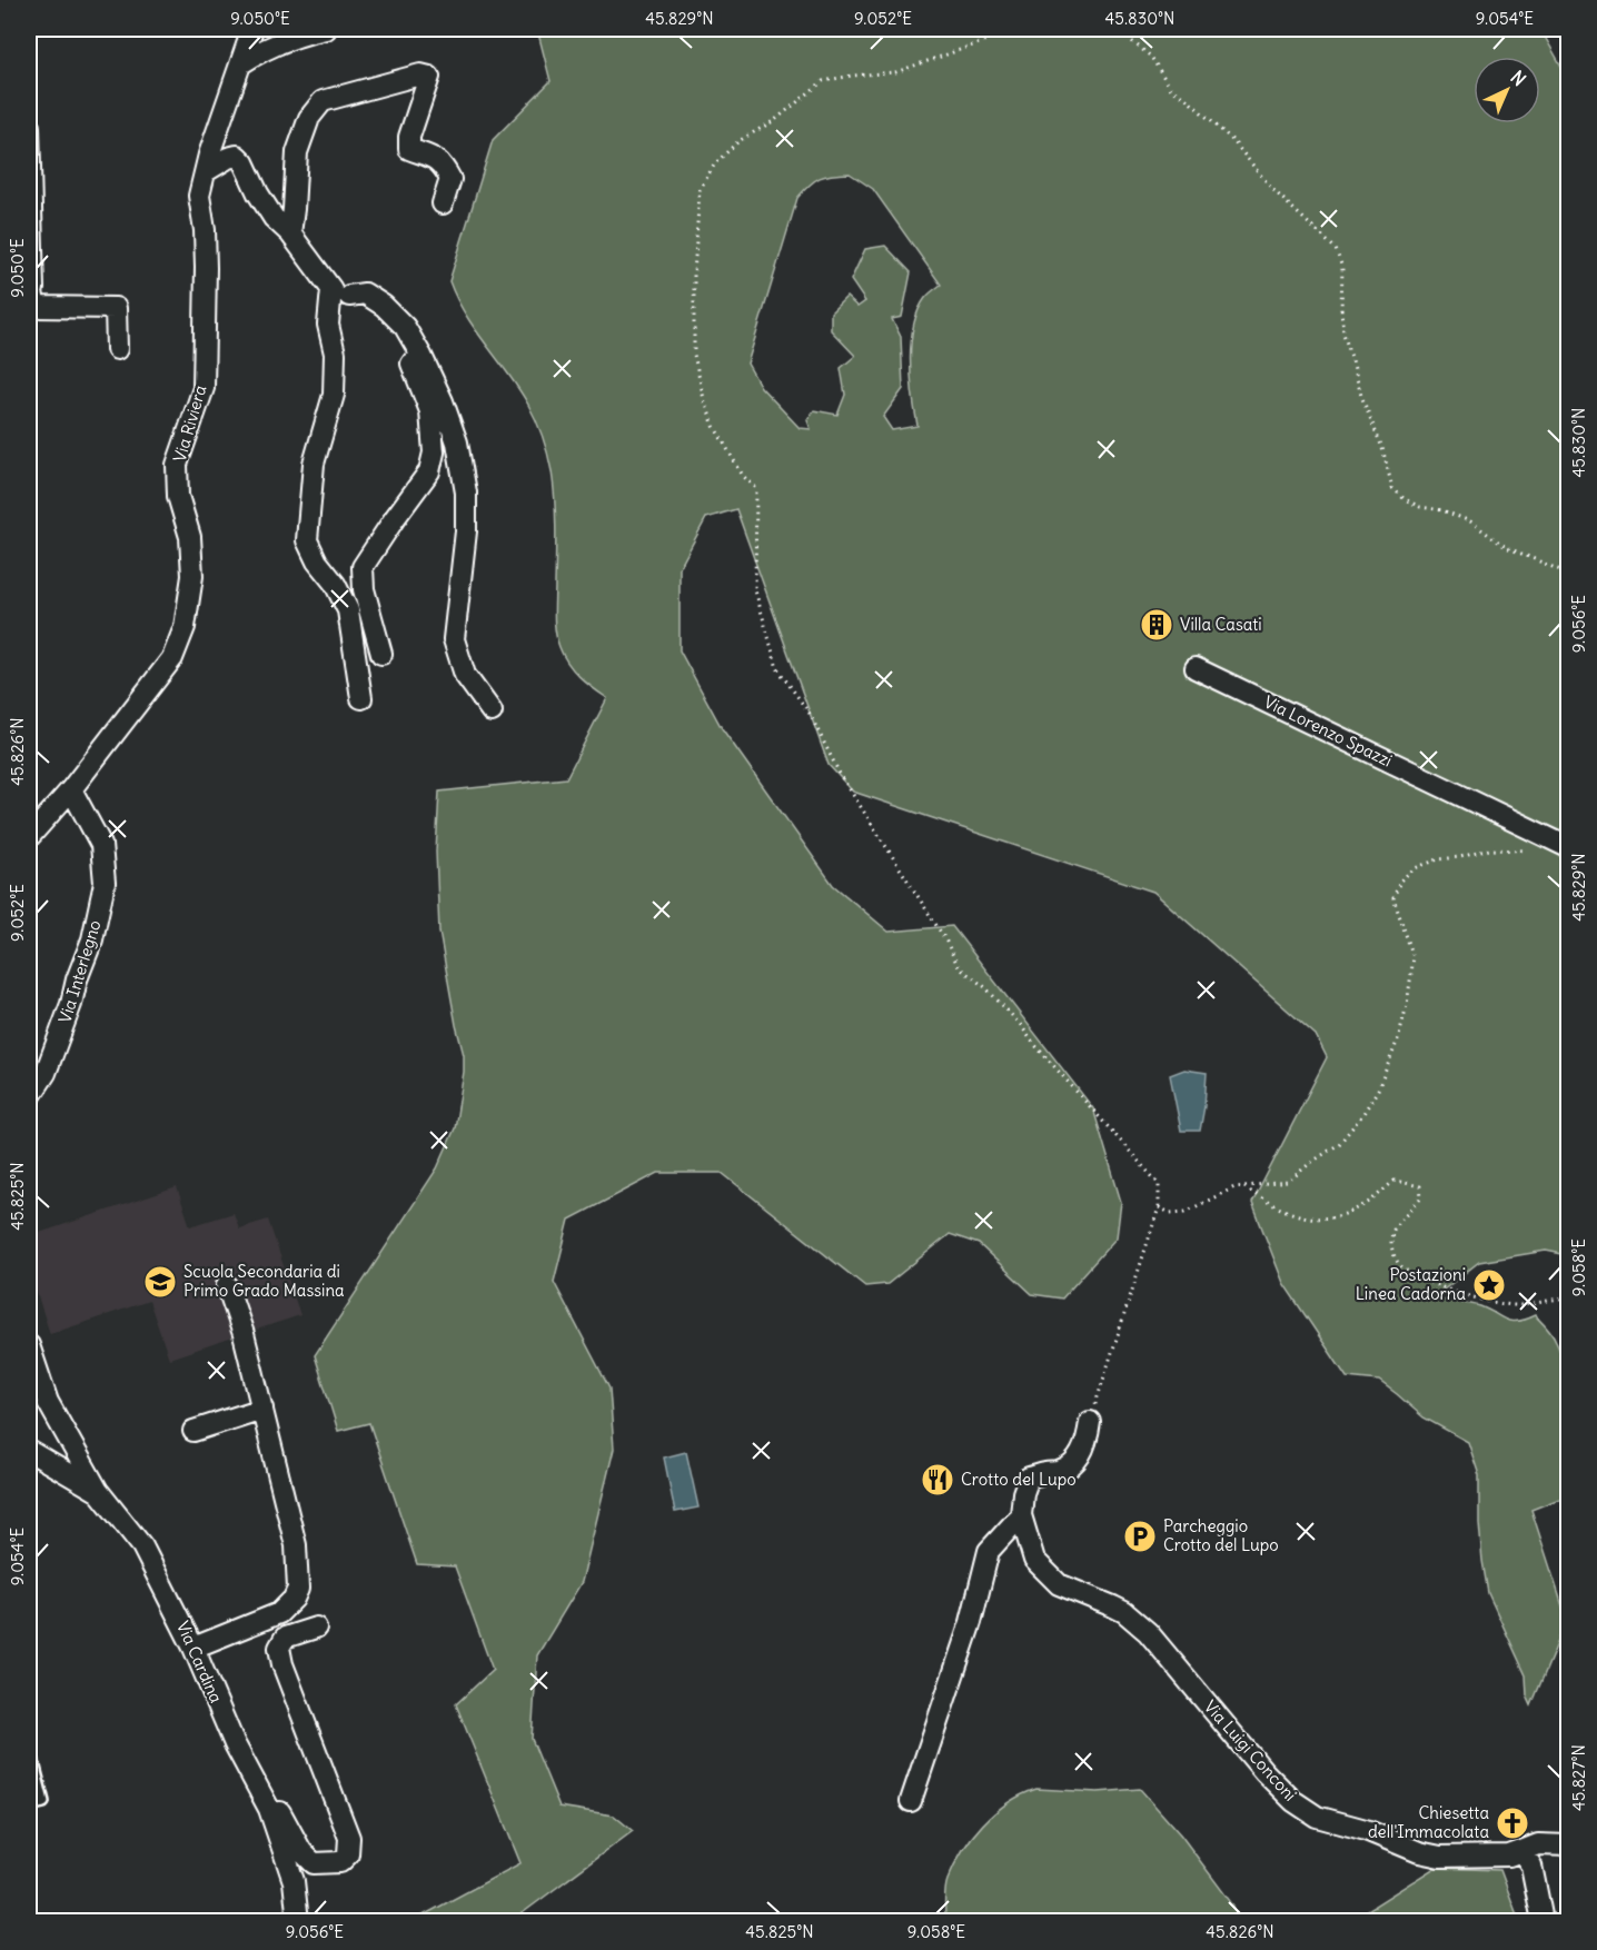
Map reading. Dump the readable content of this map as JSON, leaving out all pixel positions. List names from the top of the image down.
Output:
{
  "streets": {
    "street": [
      "Via Riviera",
      "Via Lorenzo Spazzi",
      "Via Interlegno",
      "Via Cardina",
      "Via Luigi Conconi"
    ]
  },
  "crossings": [
    ["Via Riviera", "Via Interlegno"]
  ],
  "places": {
    "building": ["Villa Casati"],
    "school or university": ["Scuola Secondaria di Primo Grado Massina"],
    "place": ["Postazioni Linea Cadorna"],
    "restaurant": ["Crotto del Lupo"],
    "parking": ["Parcheggio Crotto del Lupo"],
    "church": ["Chiesetta dell'Immacolata"]
  },
  "north": "top right",
  "coordinates": [
    "9.050°E",
    "45.829°N",
    "9.052°E",
    "45.830°N",
    "9.054°E",
    "9.056°E",
    "45.826°N",
    "45.825°N",
    "9.058°E",
    "45.827°N"
  ]
}
